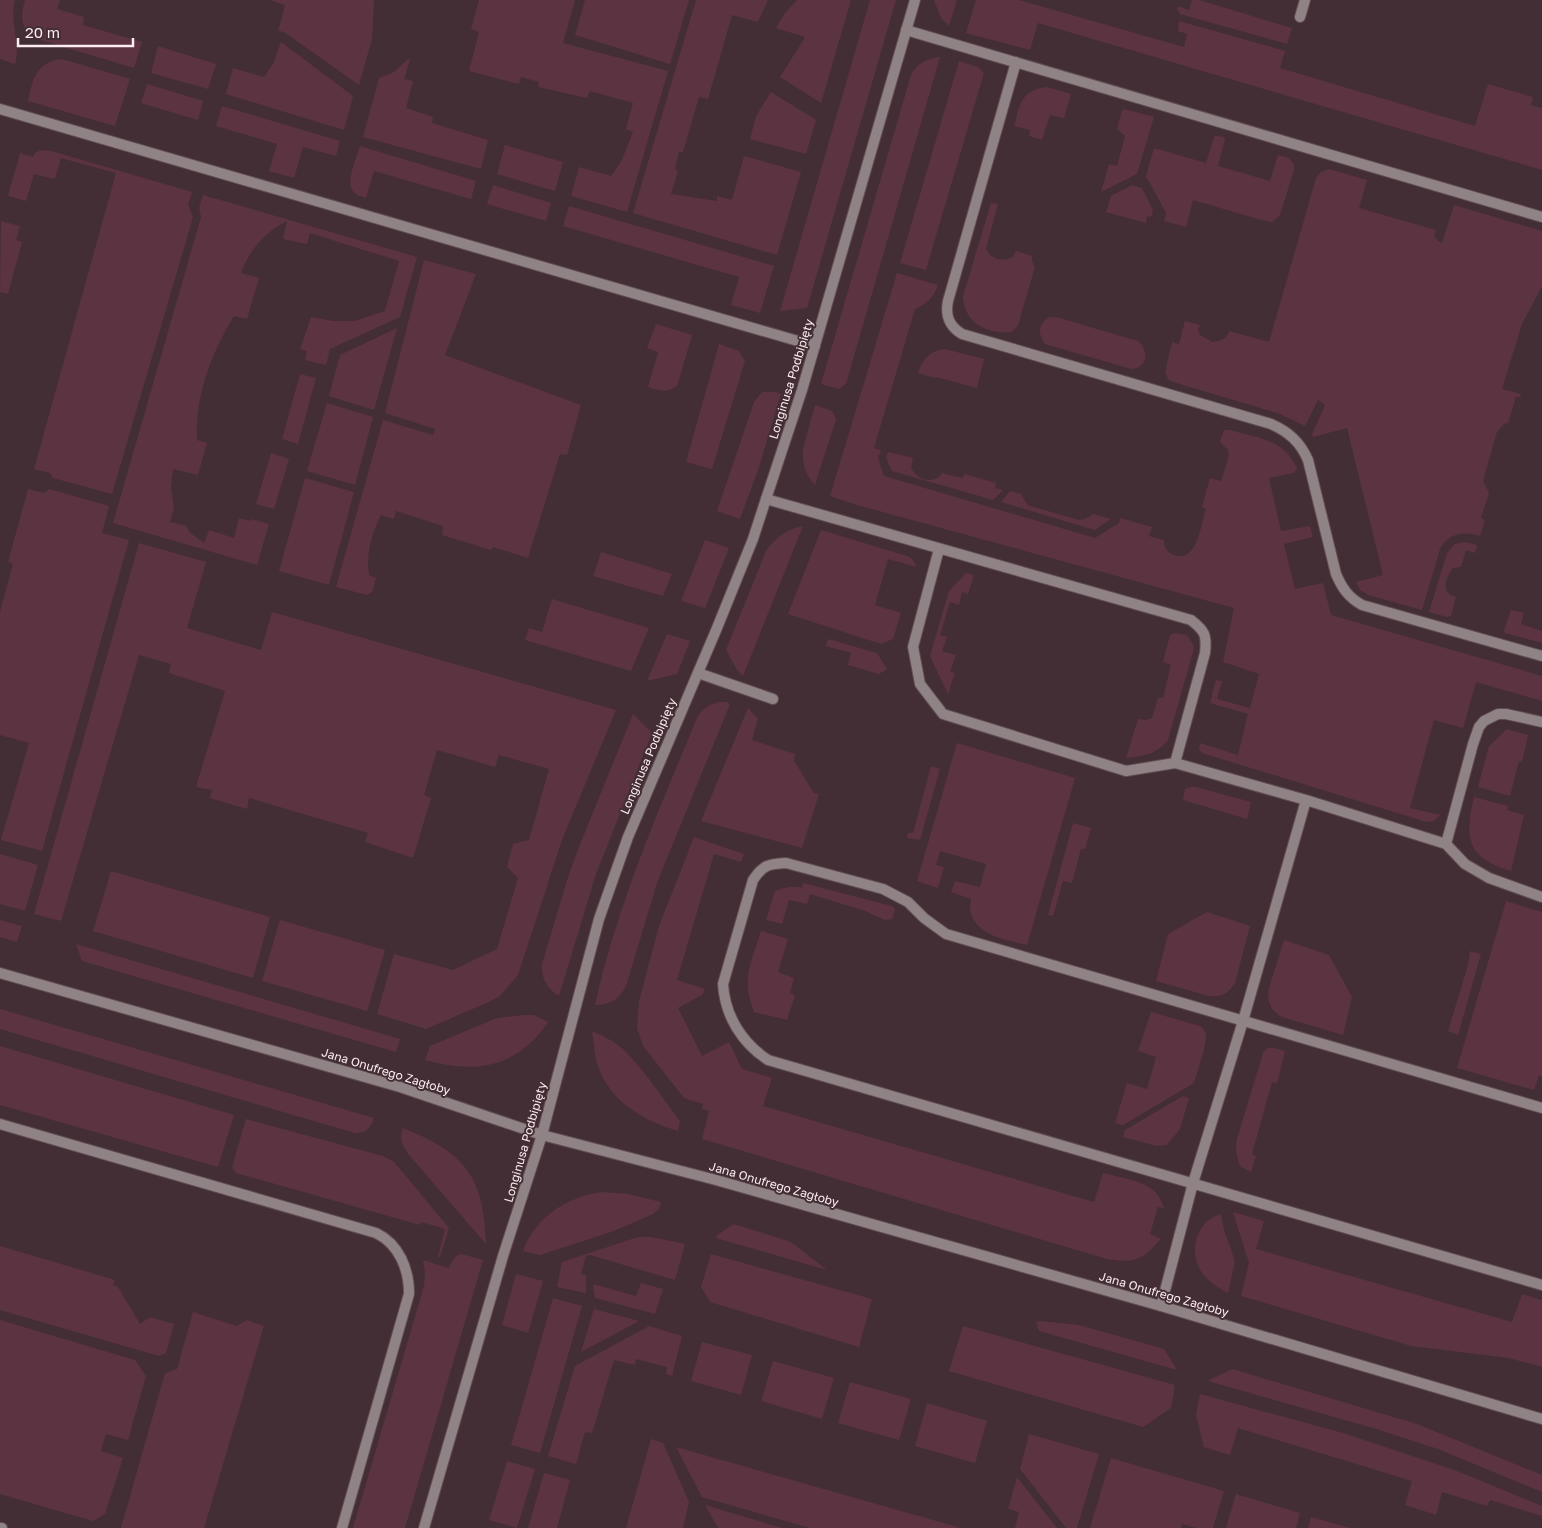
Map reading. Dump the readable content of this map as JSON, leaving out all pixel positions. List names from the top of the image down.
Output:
{
  "streets": {
    "street": ["Longinusa Podbipięty", "Jana Onufrego Zagłoby"]
  },
  "crossings": [
    ["Longinusa Podbipięty", "Jana Onufrego Zagłoby"]
  ],
  "scale_bar": "20 m"
}
